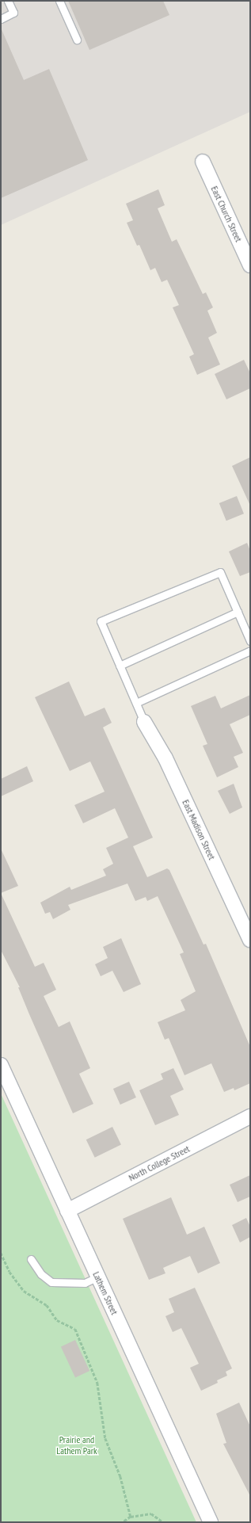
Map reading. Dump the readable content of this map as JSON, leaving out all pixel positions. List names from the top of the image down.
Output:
{
  "streets": {
    "street": [
      "East Church Street",
      "East Madison Street",
      "North College Street",
      "Lathem Street"
    ]
  },
  "crossings": [
    ["North College Street", "Lathem Street"]
  ],
  "parks": ["Prairie and Lathem Park"]
}
